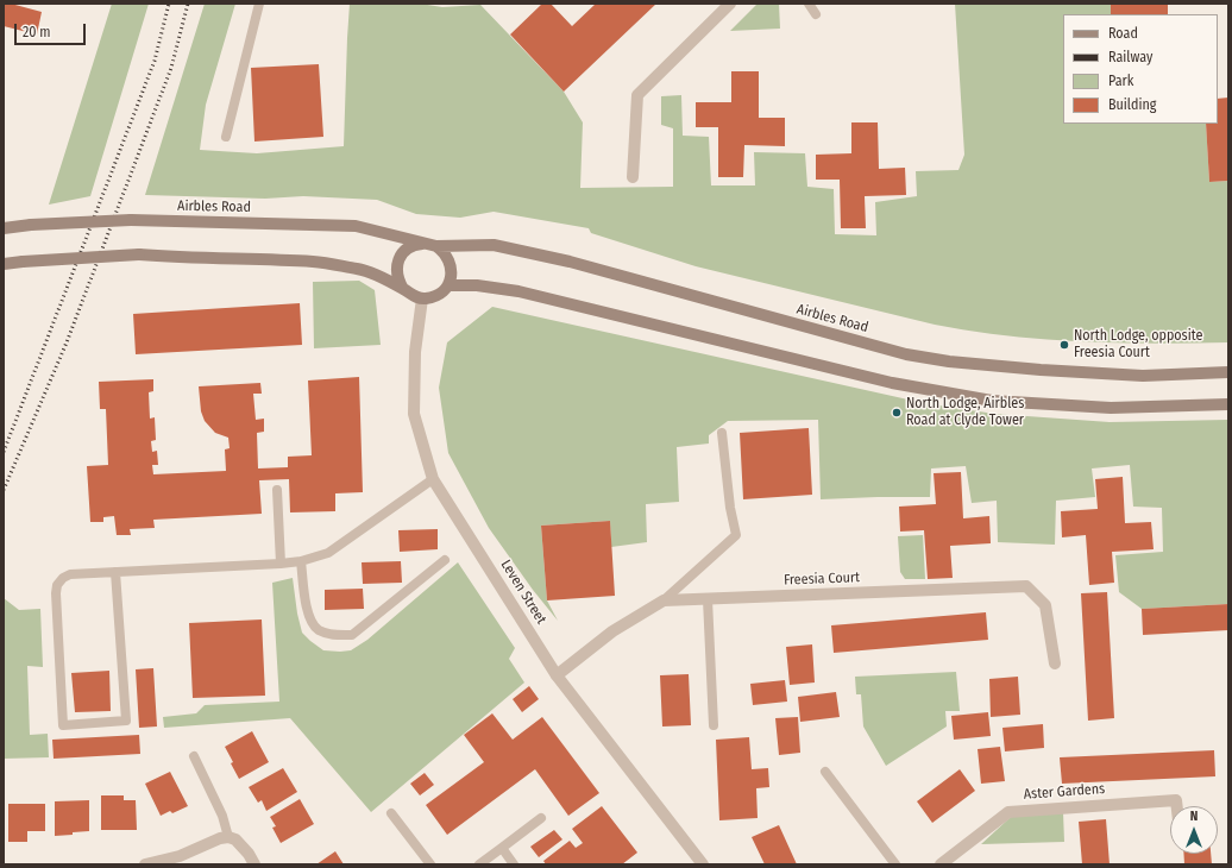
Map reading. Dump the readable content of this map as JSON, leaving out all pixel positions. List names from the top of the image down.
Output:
{
  "streets": {
    "main road": ["Airbles Road"],
    "street": ["Freesia Court", "Leven Street", "Aster Gardens"]
  },
  "crossings": [
    ["Airbles Road", "Leven Street"],
    ["Freesia Court", "Leven Street"]
  ],
  "places": ["North Lodge, opposite Freesia Court", "North Lodge, Airbles Road at Clyde Tower"],
  "legend": [
    "Road",
    "Railway",
    "Park",
    "Building"
  ],
  "scale_bar": "20 m",
  "north": "top"
}
